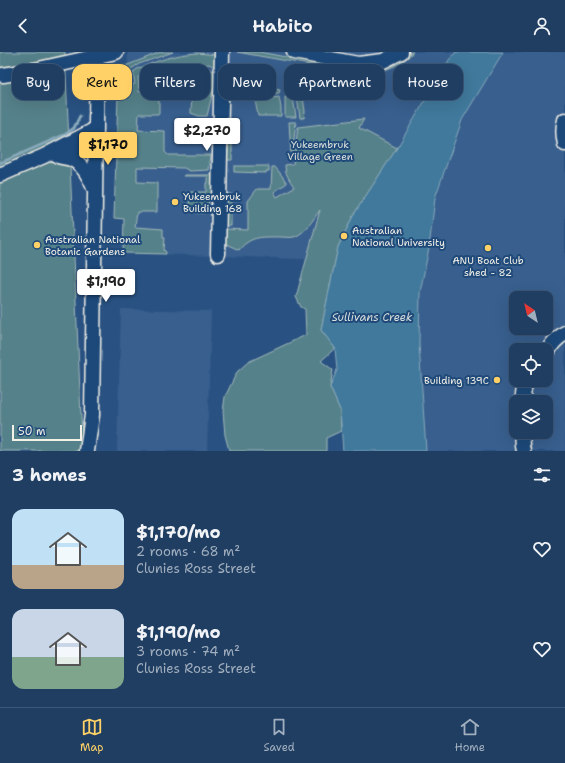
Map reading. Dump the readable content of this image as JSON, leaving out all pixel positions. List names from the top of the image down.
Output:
{
  "water": ["Sullivans Creek"],
  "parks": ["Yukeembruk Village Green"],
  "places": [
    "Yukeembruk Building 168",
    "Australian National University",
    "Australian National Botanic Gardens",
    "ANU Boat Club shed - 82",
    "Building 139C"
  ],
  "scale_bar": "50 m",
  "north": "top left",
  "page": {
    "header": "Habito",
    "chip": [
      "Buy",
      "Rent",
      "Filters",
      "New",
      "Apartment",
      "House"
    ],
    "price": ["$2,270", "$1,170", "$1,190"],
    "scale": "50 m",
    "heading": "3 homes",
    "list": [
      {
        "name": "$1,170/mo",
        "note": "2 rooms · 68 m² · Clunies Ross Street"
      },
      {
        "name": "$1,190/mo",
        "note": "3 rooms · 74 m² · Clunies Ross Street"
      }
    ],
    "tabs": ["Map", "Saved", "Home"]
  }
}
